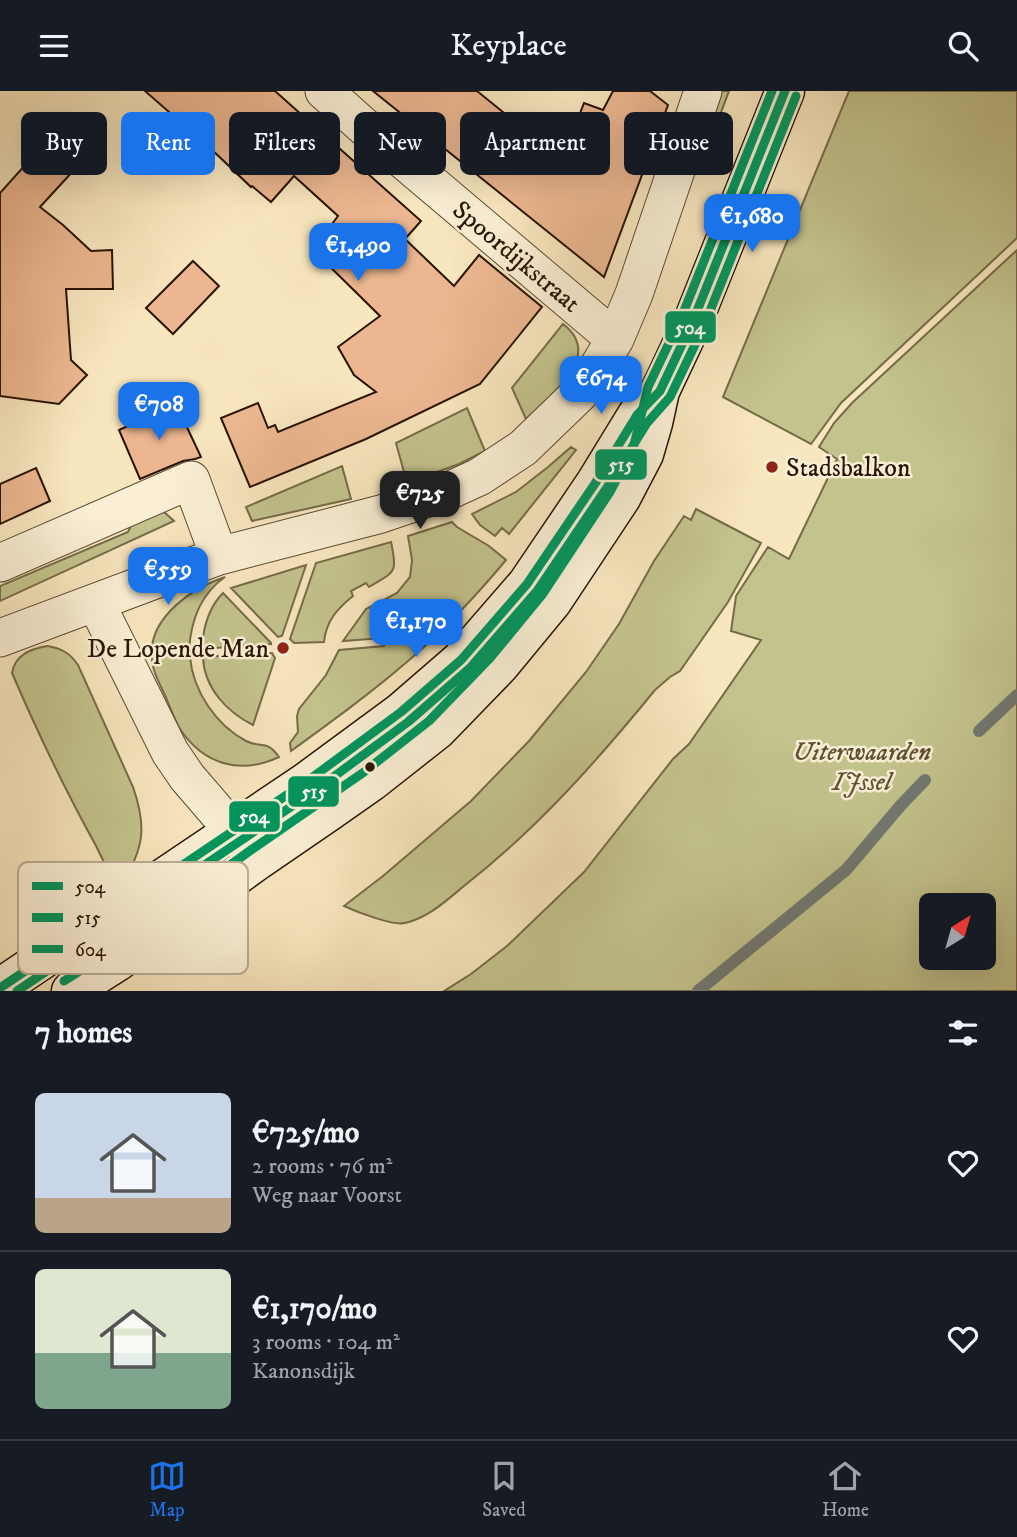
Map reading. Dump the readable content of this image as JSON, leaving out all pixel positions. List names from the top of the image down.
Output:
{
  "streets": {
    "street": ["Spoordijkstraat"]
  },
  "parks": ["Uiterwaarden IJssel"],
  "places": ["Stadsbalkon", "De Lopende Man"],
  "lines": ["transit line 504", "transit line 604", "transit line 515"],
  "legend": ["504", "515", "604"],
  "north": "top right",
  "page": {
    "header": "Keyplace",
    "chip": [
      "Buy",
      "Rent",
      "Filters",
      "New",
      "Apartment",
      "House"
    ],
    "price": [
      "€1,680",
      "€1,490",
      "€674",
      "€708",
      "€725",
      "€559",
      "€1,170"
    ],
    "heading": "7 homes",
    "list": [
      {
        "name": "€725/mo",
        "note": "2 rooms · 76 m² · Weg naar Voorst"
      },
      {
        "name": "€1,170/mo",
        "note": "3 rooms · 104 m² · Kanonsdijk"
      }
    ],
    "tabs": ["Map", "Saved", "Home"]
  }
}
